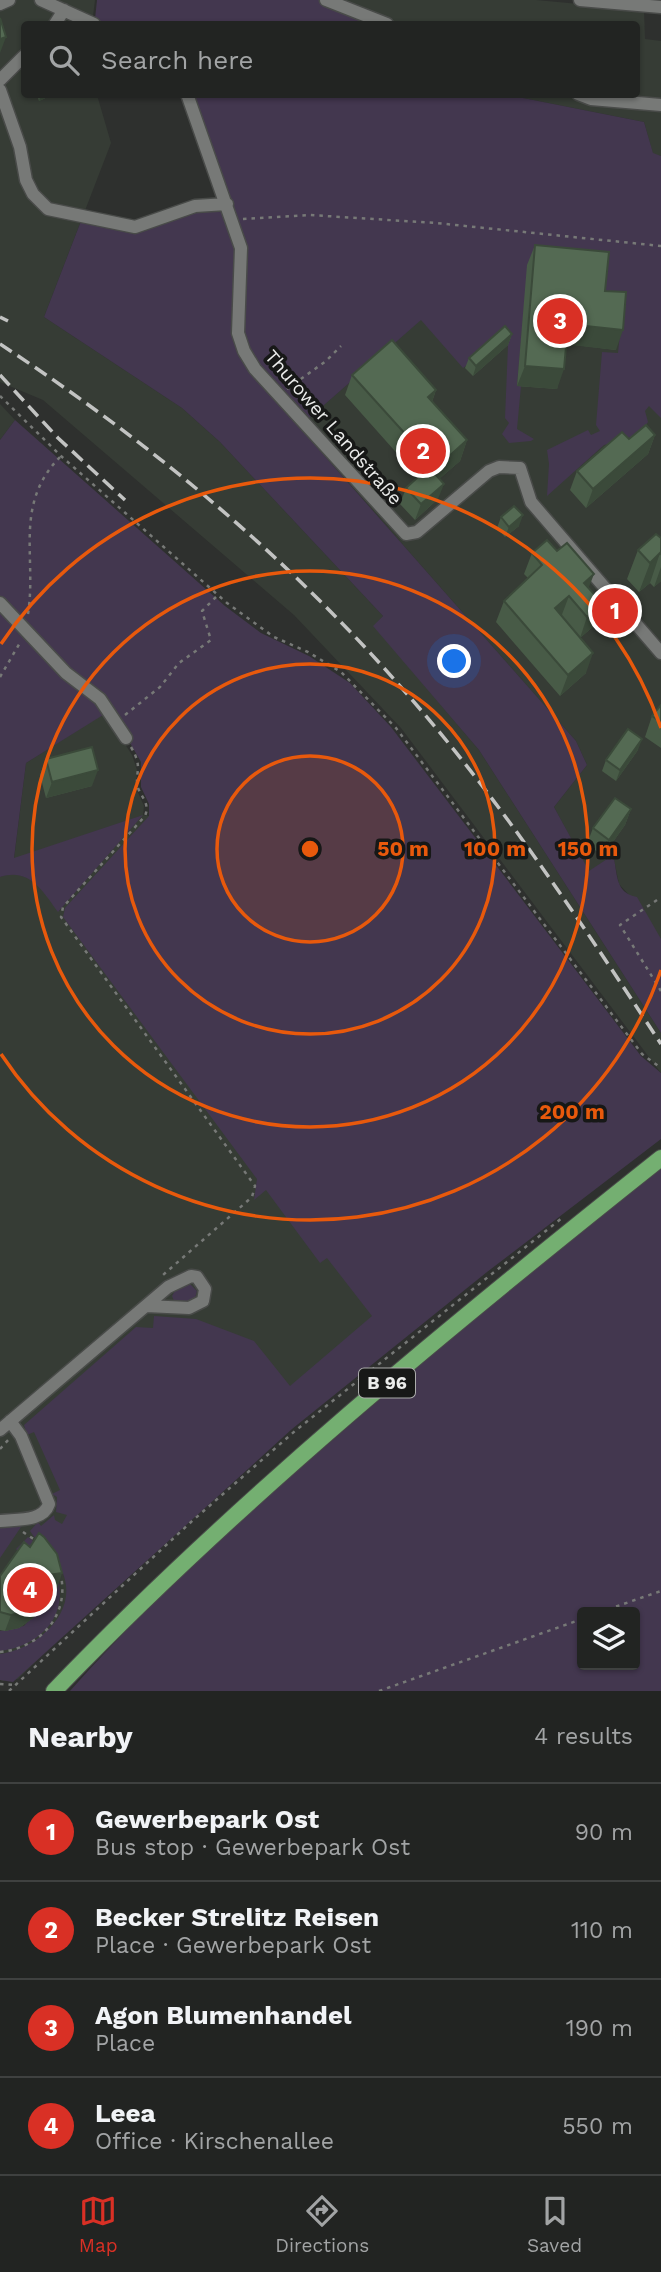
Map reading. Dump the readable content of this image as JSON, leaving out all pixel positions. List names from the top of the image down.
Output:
{
  "streets": {
    "main road": ["B 96"],
    "street": ["Thurower Landstraße"]
  },
  "page": {
    "search": "Search here",
    "pins": [
      "3",
      "2",
      "1",
      "4"
    ],
    "heading": ["Nearby", "4 results"],
    "list": [
      {
        "mark": "1",
        "name": "Gewerbepark Ost",
        "note": "Bus stop · Gewerbepark Ost",
        "value": "90 m"
      },
      {
        "mark": "2",
        "name": "Becker Strelitz Reisen",
        "note": "Place · Gewerbepark Ost",
        "value": "110 m"
      },
      {
        "mark": "3",
        "name": "Agon Blumenhandel",
        "note": "Place",
        "value": "190 m"
      },
      {
        "mark": "4",
        "name": "Leea",
        "note": "Office · Kirschenallee",
        "value": "550 m"
      }
    ],
    "nav": ["Map", "Directions", "Saved"]
  },
  "rings": [
    "50 m",
    "100 m",
    "150 m",
    "200 m"
  ]
}
